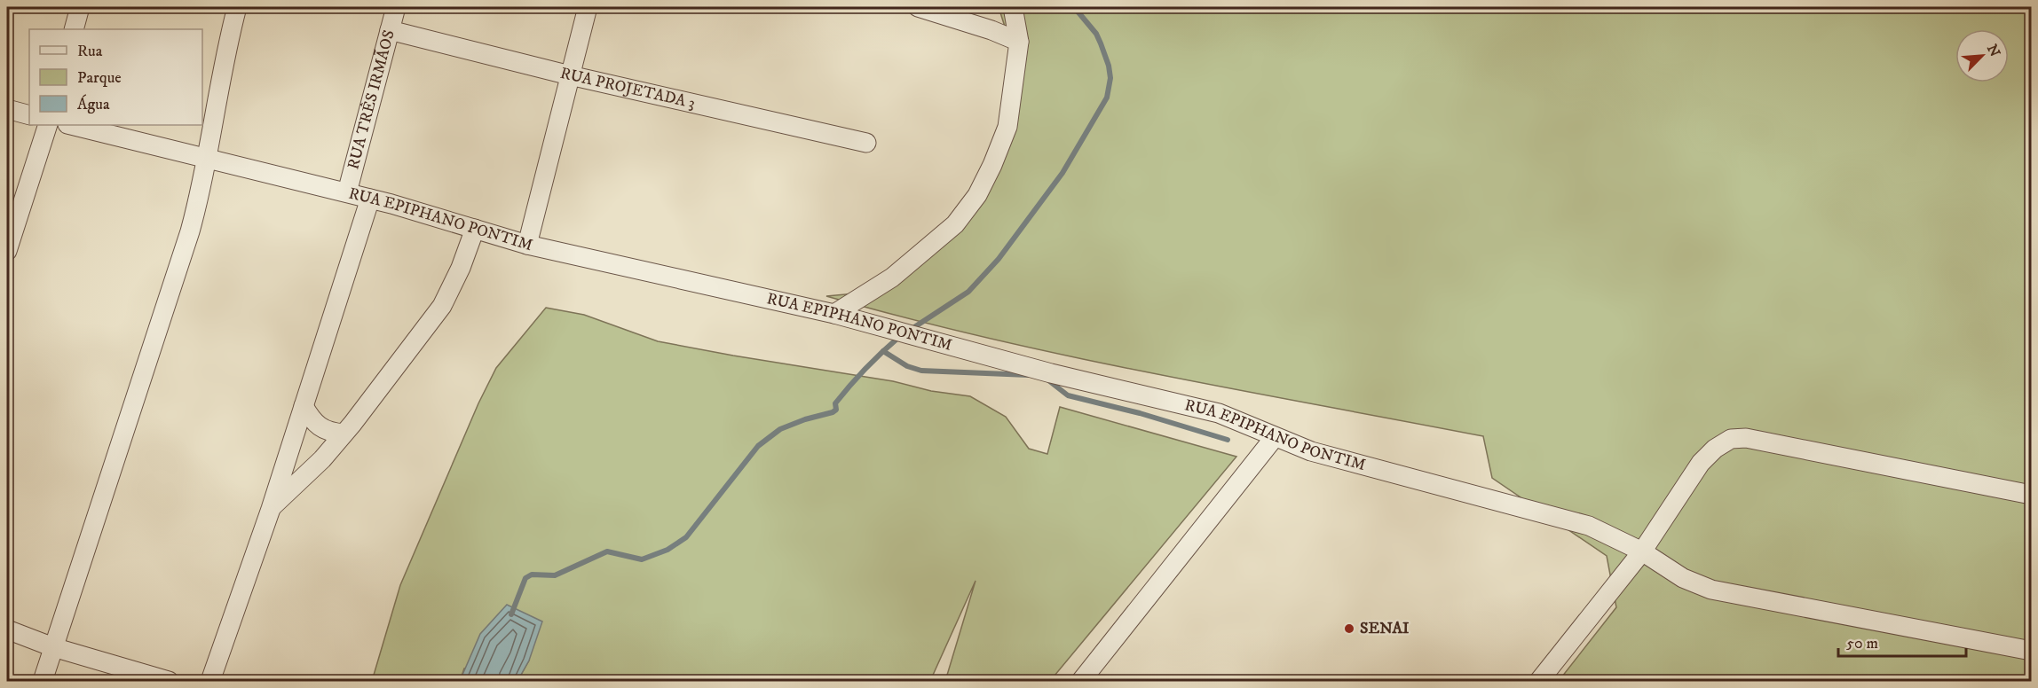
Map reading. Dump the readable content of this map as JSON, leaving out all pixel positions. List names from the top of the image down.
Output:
{
  "streets": {
    "street": ["RUA PROJETADA 3", "RUA TRÊS IRMÃOS", "RUA EPIPHANO PONTIM"]
  },
  "crossings": [
    ["RUA PROJETADA 3", "RUA TRÊS IRMÃOS"],
    ["RUA TRÊS IRMÃOS", "RUA EPIPHANO PONTIM"]
  ],
  "places": ["SENAI"],
  "legend": ["Rua", "Parque", "Água"],
  "scale_bar": "50 m",
  "north": "top right"
}
